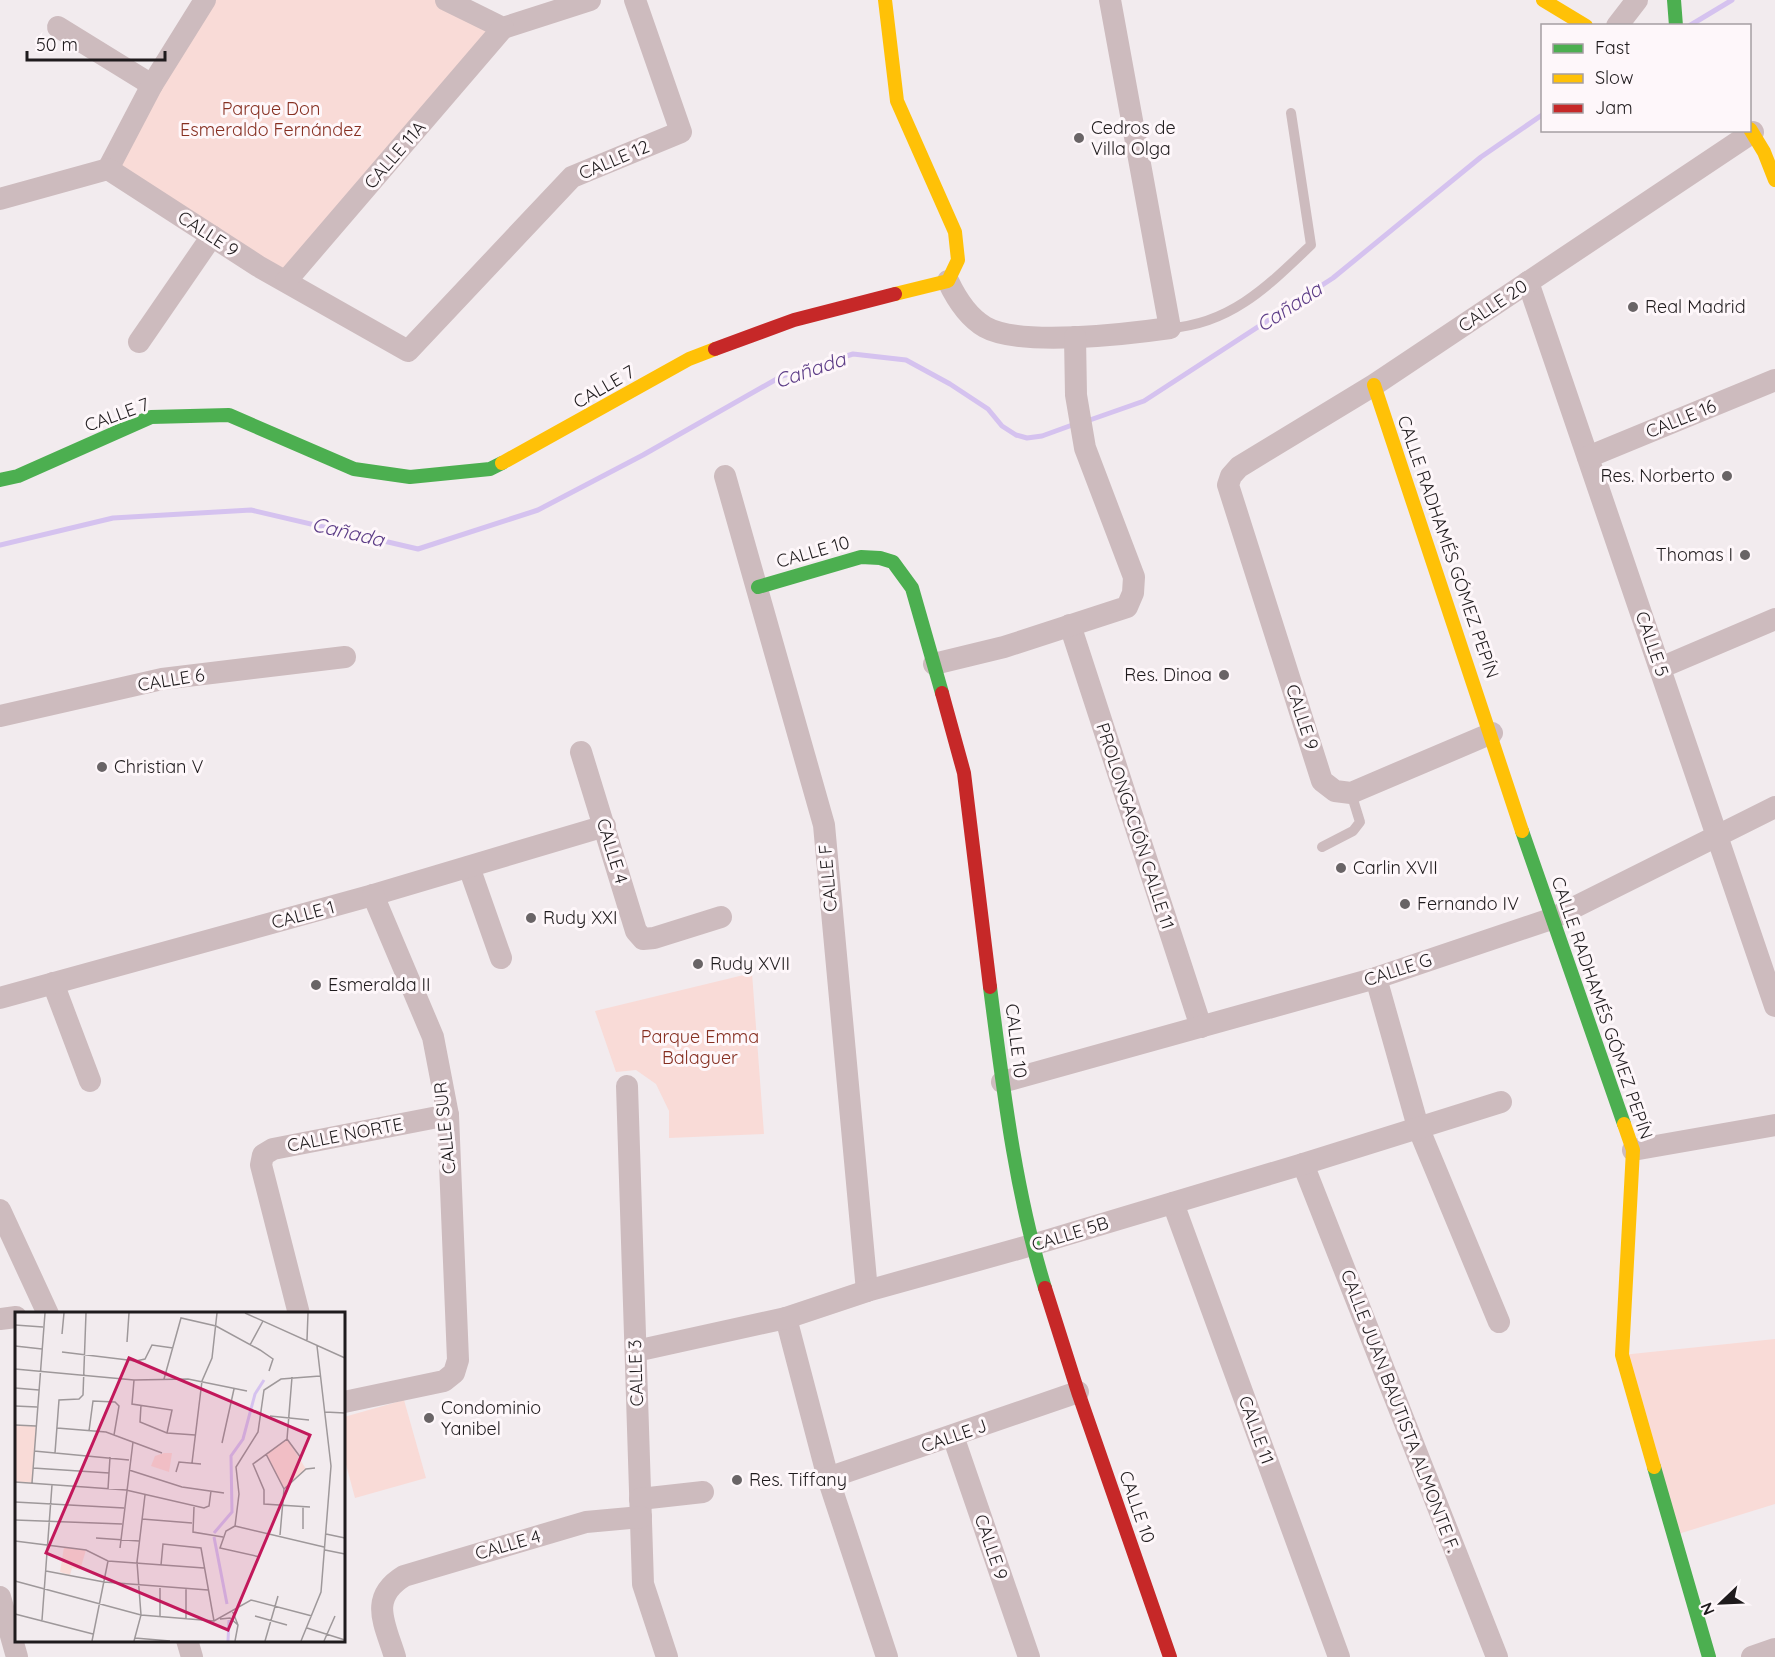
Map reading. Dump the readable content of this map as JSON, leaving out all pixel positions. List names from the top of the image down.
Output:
{
  "streets": {
    "street": [
      "CALLE 11A",
      "CALLE 12",
      "CALLE 9",
      "CALLE 20",
      "CALLE 7",
      "CALLE 16",
      "CALLE RADHAMÉS GÓMEZ PEPÍN",
      "CALLE 10",
      "CALLE 5",
      "CALLE 6",
      "PROLONGACIÓN CALLE 11",
      "CALLE 4",
      "CALLE F",
      "CALLE 1",
      "CALLE G",
      "CALLE SUR",
      "CALLE NORTE",
      "CALLE 5B",
      "CALLE 3",
      "CALLE JUAN BAUTISTA ALMONTE F.",
      "CALLE 11",
      "CALLE J"
    ]
  },
  "crossings": [
    ["CALLE 11A", "CALLE 9"],
    ["CALLE 12", "CALLE 9"],
    ["CALLE 9", "CALLE 20"],
    ["CALLE 9", "CALLE J"],
    ["CALLE 20", "CALLE RADHAMÉS GÓMEZ PEPÍN"],
    ["CALLE 20", "CALLE 5"],
    ["CALLE 16", "CALLE 5"],
    ["CALLE RADHAMÉS GÓMEZ PEPÍN", "CALLE G"],
    ["CALLE 10", "CALLE F"],
    ["CALLE 10", "CALLE G"],
    ["CALLE 10", "CALLE 5B"],
    ["CALLE 10", "CALLE J"],
    ["CALLE 5", "CALLE G"],
    ["PROLONGACIÓN CALLE 11", "CALLE G"],
    ["CALLE 4", "CALLE 1"],
    ["CALLE 4", "CALLE 3"],
    ["CALLE F", "CALLE 5B"],
    ["CALLE 1", "CALLE SUR"],
    ["CALLE SUR", "CALLE NORTE"],
    ["CALLE 5B", "CALLE 3"],
    ["CALLE 5B", "CALLE JUAN BAUTISTA ALMONTE F."],
    ["CALLE 5B", "CALLE 11"]
  ],
  "water": ["Cañada"],
  "parks": ["Parque Don Esmeraldo Fernández", "Parque Emma Balaguer"],
  "places": [
    "Cedros de Villa Olga",
    "Real Madrid",
    "Res. Norberto",
    "Thomas I",
    "Res. Dinoa",
    "Christian V",
    "Carlin XVII",
    "Fernando IV",
    "Rudy XXI",
    "Rudy XVII",
    "Esmeralda II",
    "Condominio Yanibel",
    "Res. Tiffany"
  ],
  "legend": ["Fast", "Slow", "Jam"],
  "scale_bar": "50 m",
  "north": "bottom left"
}
